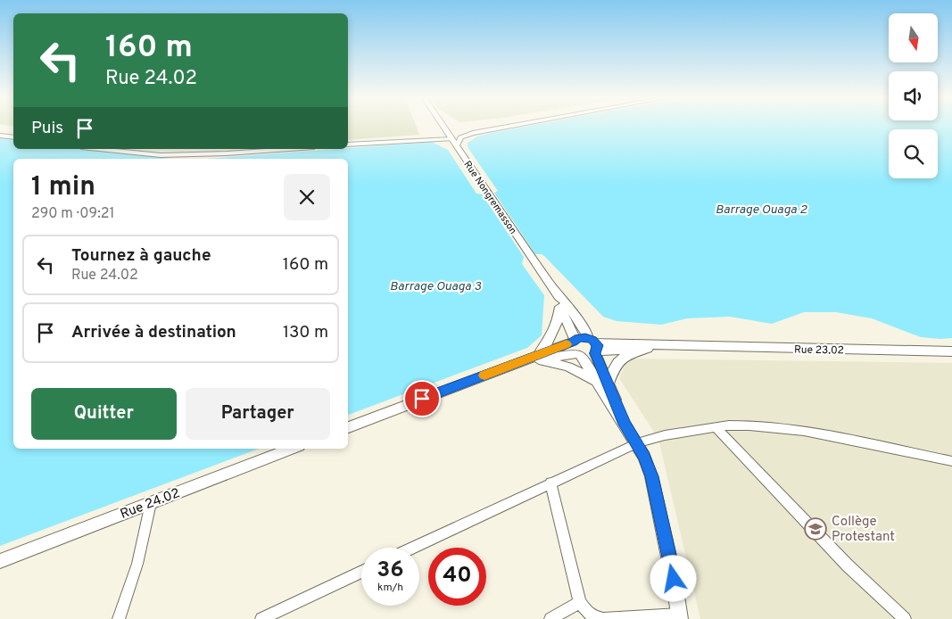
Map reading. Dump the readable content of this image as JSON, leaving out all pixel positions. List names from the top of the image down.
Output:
{
  "streets": {
    "street": ["Rue Nongremasson", "Rue 23.02", "Rue 24.02"]
  },
  "crossings": [
    ["Rue Nongremasson", "Rue 23.02"]
  ],
  "water": ["Barrage Ouaga 2", "Barrage Ouaga 3"],
  "places": {
    "school or university": ["Collège Protestant"]
  },
  "north": "bottom",
  "page": {
    "turn": ["160 m", "Rue 24.02"],
    "then": "Puis",
    "heading": ["1 min", "290 m · 09:21"],
    "list": [
      {
        "name": "Tournez à gauche",
        "note": "Rue 24.02",
        "value": "160 m"
      },
      {
        "name": "Arrivée à destination",
        "value": "130 m"
      }
    ],
    "buttons": ["Quitter", "Partager"],
    "speed": "36 km/h",
    "limit": "40"
  }
}
